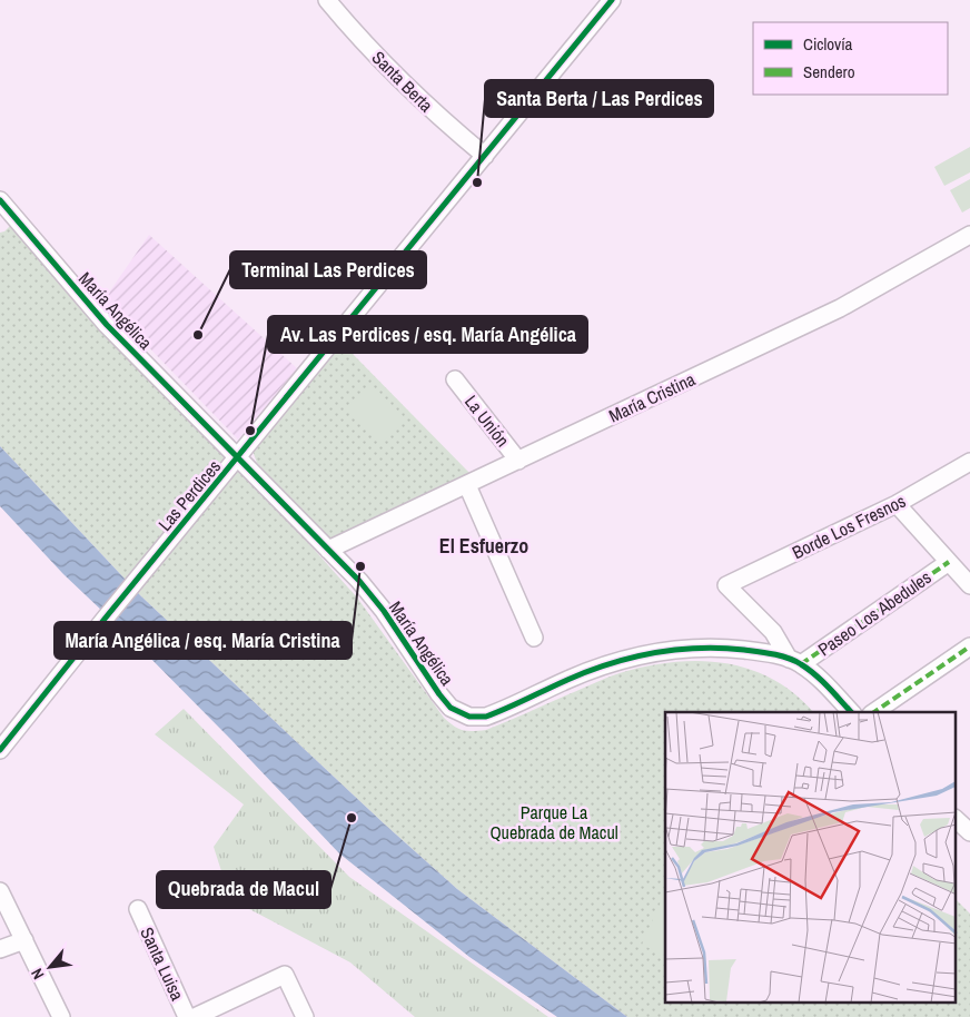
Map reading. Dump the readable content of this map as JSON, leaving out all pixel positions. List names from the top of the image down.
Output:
{
  "streets": {
    "street": [
      "Santa Berta",
      "María Angélica",
      "María Cristina",
      "La Unión",
      "Las Perdices",
      "Borde Los Fresnos",
      "Paseo Los Abedules",
      "Santa Luisa"
    ]
  },
  "crossings": [
    ["Santa Berta", "Las Perdices"],
    ["María Angélica", "María Cristina"],
    ["María Angélica", "Las Perdices"],
    ["María Angélica", "Borde Los Fresnos"],
    ["María Angélica", "Paseo Los Abedules"],
    ["María Cristina", "La Unión"]
  ],
  "districts": ["El Esfuerzo"],
  "parks": ["Parque La Quebrada de Macul"],
  "places": [
    "Santa Berta / Las Perdices",
    "Terminal Las Perdices",
    "Av. Las Perdices / esq. María Angélica",
    "María Angélica / esq. María Cristina",
    "Quebrada de Macul"
  ],
  "legend": ["Ciclovía", "Sendero"],
  "north": "bottom left"
}
